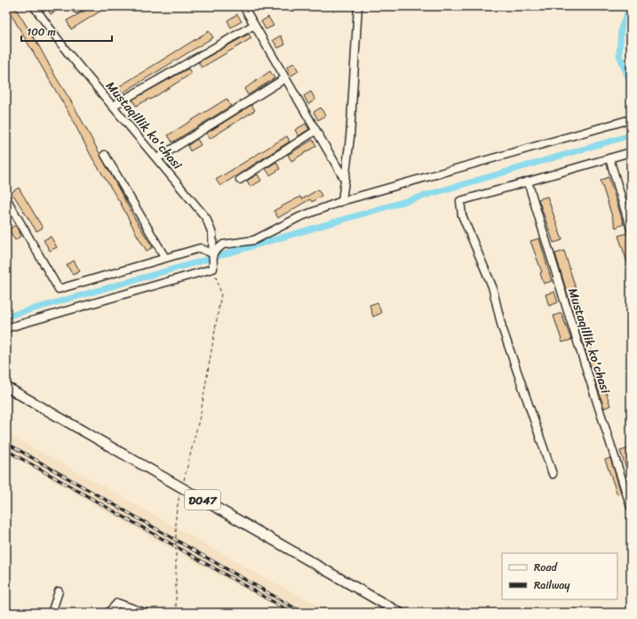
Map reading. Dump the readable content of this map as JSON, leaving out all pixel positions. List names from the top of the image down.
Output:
{
  "streets": {
    "main road": ["D047"],
    "street": ["Mustaqillik ko'chasi"]
  },
  "legend": ["Road", "Railway"],
  "scale_bar": "100 m"
}
